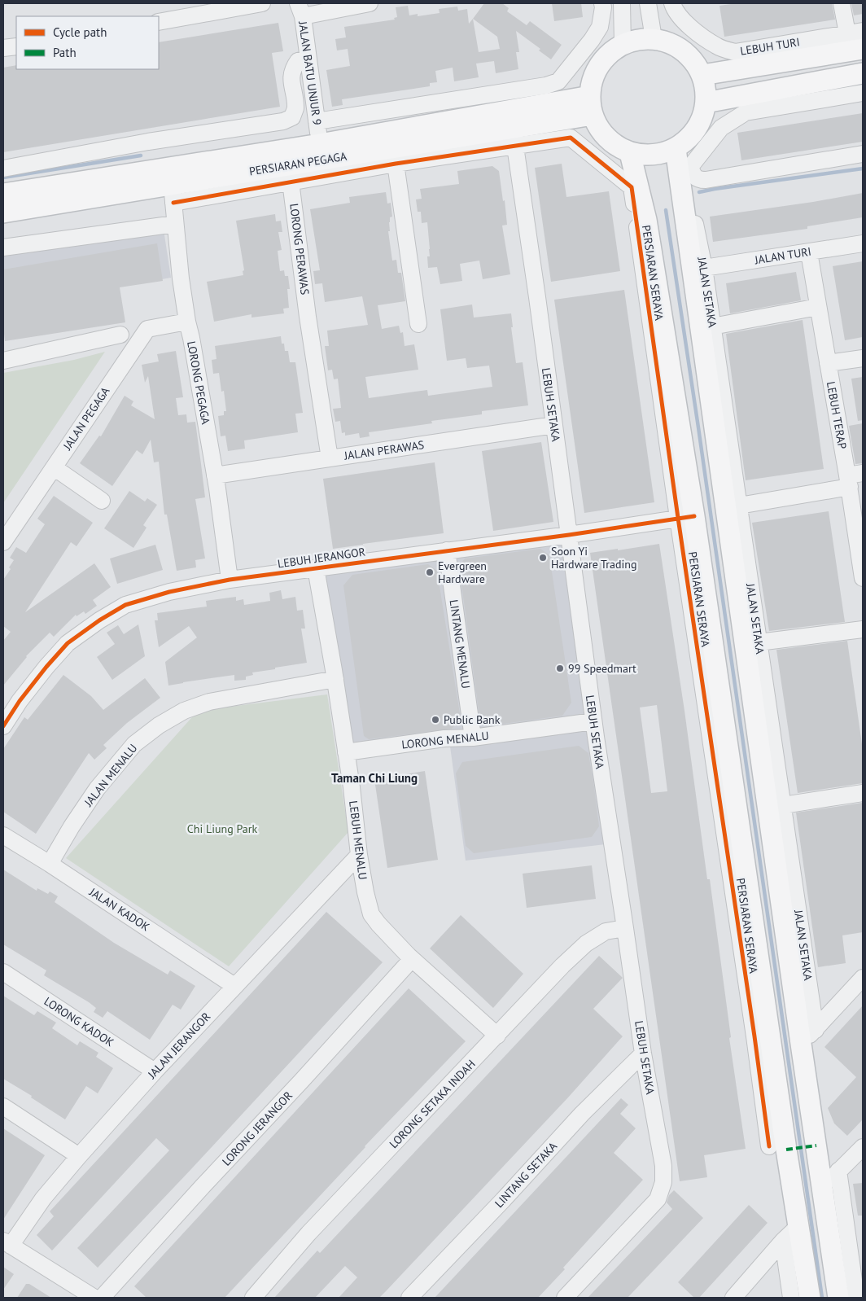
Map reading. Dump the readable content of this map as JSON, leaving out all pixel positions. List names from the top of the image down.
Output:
{
  "streets": {
    "main road": ["LEBUH TURI", "PERSIARAN PEGAGA", "PERSIARAN SERAYA"],
    "street": [
      "JALAN BATU UNJUR 9",
      "LORONG PERAWAS",
      "JALAN TURI",
      "JALAN SETAKA",
      "LORONG PEGAGA",
      "LEBUH SETAKA",
      "LEBUH TERAP",
      "JALAN PEGAGA",
      "JALAN PERAWAS",
      "LEBUH JERANGOR",
      "LINTANG MENALU",
      "LORONG MENALU",
      "JALAN MENALU",
      "LEBUH MENALU",
      "JALAN KADOK",
      "LORONG KADOK",
      "JALAN JERANGOR",
      "LORONG SETAKA INDAH",
      "LORONG JERANGOR",
      "LINTANG SETAKA"
    ]
  },
  "crossings": [
    ["LEBUH TURI", "PERSIARAN PEGAGA"],
    ["LEBUH TURI", "PERSIARAN SERAYA"],
    ["JALAN BATU UNJUR 9", "PERSIARAN PEGAGA"],
    ["PERSIARAN PEGAGA", "PERSIARAN SERAYA"],
    ["PERSIARAN PEGAGA", "LORONG PEGAGA"],
    ["PERSIARAN PEGAGA", "LEBUH SETAKA"],
    ["LORONG PERAWAS", "PERSIARAN SERAYA"],
    ["LORONG PERAWAS", "JALAN PERAWAS"],
    ["JALAN TURI", "JALAN SETAKA"],
    ["JALAN TURI", "LEBUH TERAP"],
    ["PERSIARAN SERAYA", "LORONG PEGAGA"],
    ["PERSIARAN SERAYA", "LEBUH SETAKA"],
    ["PERSIARAN SERAYA", "LEBUH JERANGOR"],
    ["LORONG PEGAGA", "JALAN PEGAGA"],
    ["LORONG PEGAGA", "JALAN PERAWAS"],
    ["LORONG PEGAGA", "LEBUH JERANGOR"],
    ["LEBUH SETAKA", "JALAN PERAWAS"],
    ["LEBUH SETAKA", "LEBUH JERANGOR"],
    ["LEBUH SETAKA", "LORONG MENALU"],
    ["LEBUH SETAKA", "LORONG SETAKA INDAH"],
    ["LEBUH SETAKA", "LINTANG SETAKA"],
    ["LEBUH JERANGOR", "LINTANG MENALU"],
    ["LEBUH JERANGOR", "LEBUH MENALU"],
    ["LINTANG MENALU", "LORONG MENALU"],
    ["LORONG MENALU", "LEBUH MENALU"],
    ["JALAN MENALU", "LEBUH MENALU"],
    ["JALAN MENALU", "JALAN KADOK"],
    ["LEBUH MENALU", "JALAN JERANGOR"],
    ["LEBUH MENALU", "LORONG SETAKA INDAH"],
    ["LEBUH MENALU", "LORONG JERANGOR"],
    ["JALAN KADOK", "JALAN JERANGOR"],
    ["LORONG KADOK", "JALAN JERANGOR"]
  ],
  "districts": ["Taman Chi Liung"],
  "parks": ["Chi Liung Park"],
  "places": [
    "Soon Yi Hardware Trading",
    "Evergreen Hardware",
    "99 Speedmart",
    "Public Bank"
  ],
  "legend": ["Cycle path", "Path"]
}
